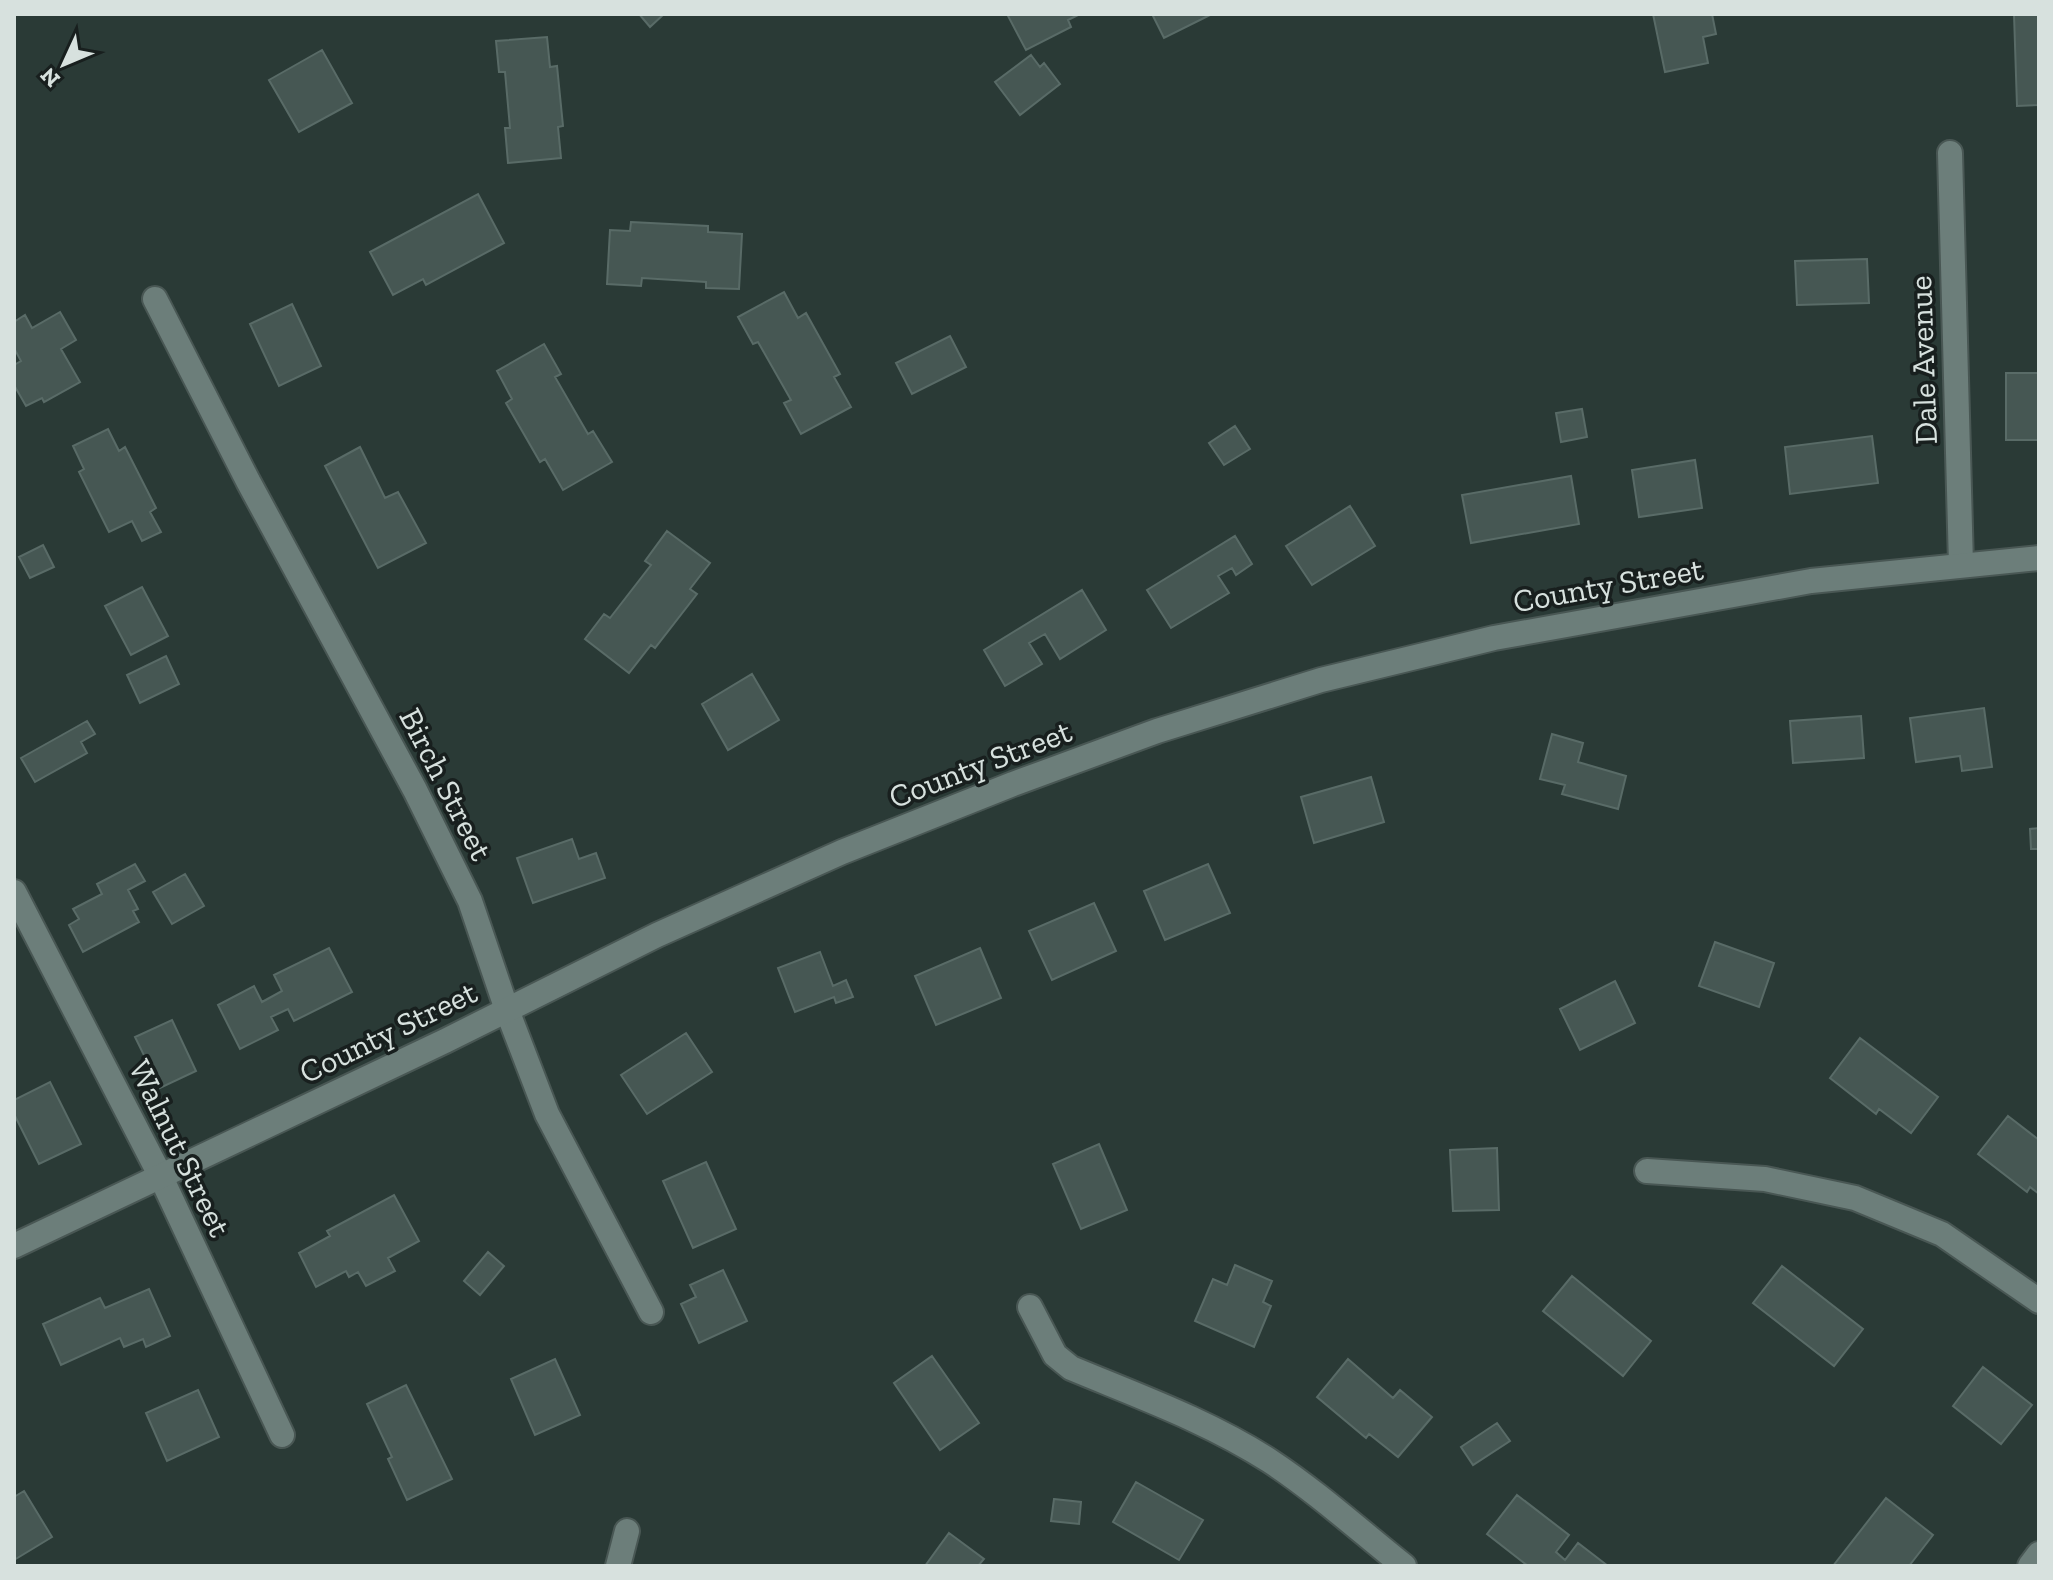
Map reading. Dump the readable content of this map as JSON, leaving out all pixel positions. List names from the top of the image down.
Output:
{
  "streets": {
    "street": [
      "Dale Avenue",
      "County Street",
      "Birch Street",
      "Walnut Street"
    ]
  },
  "crossings": [
    ["Dale Avenue", "County Street"],
    ["County Street", "Birch Street"],
    ["County Street", "Walnut Street"]
  ],
  "north": "bottom left"
}
